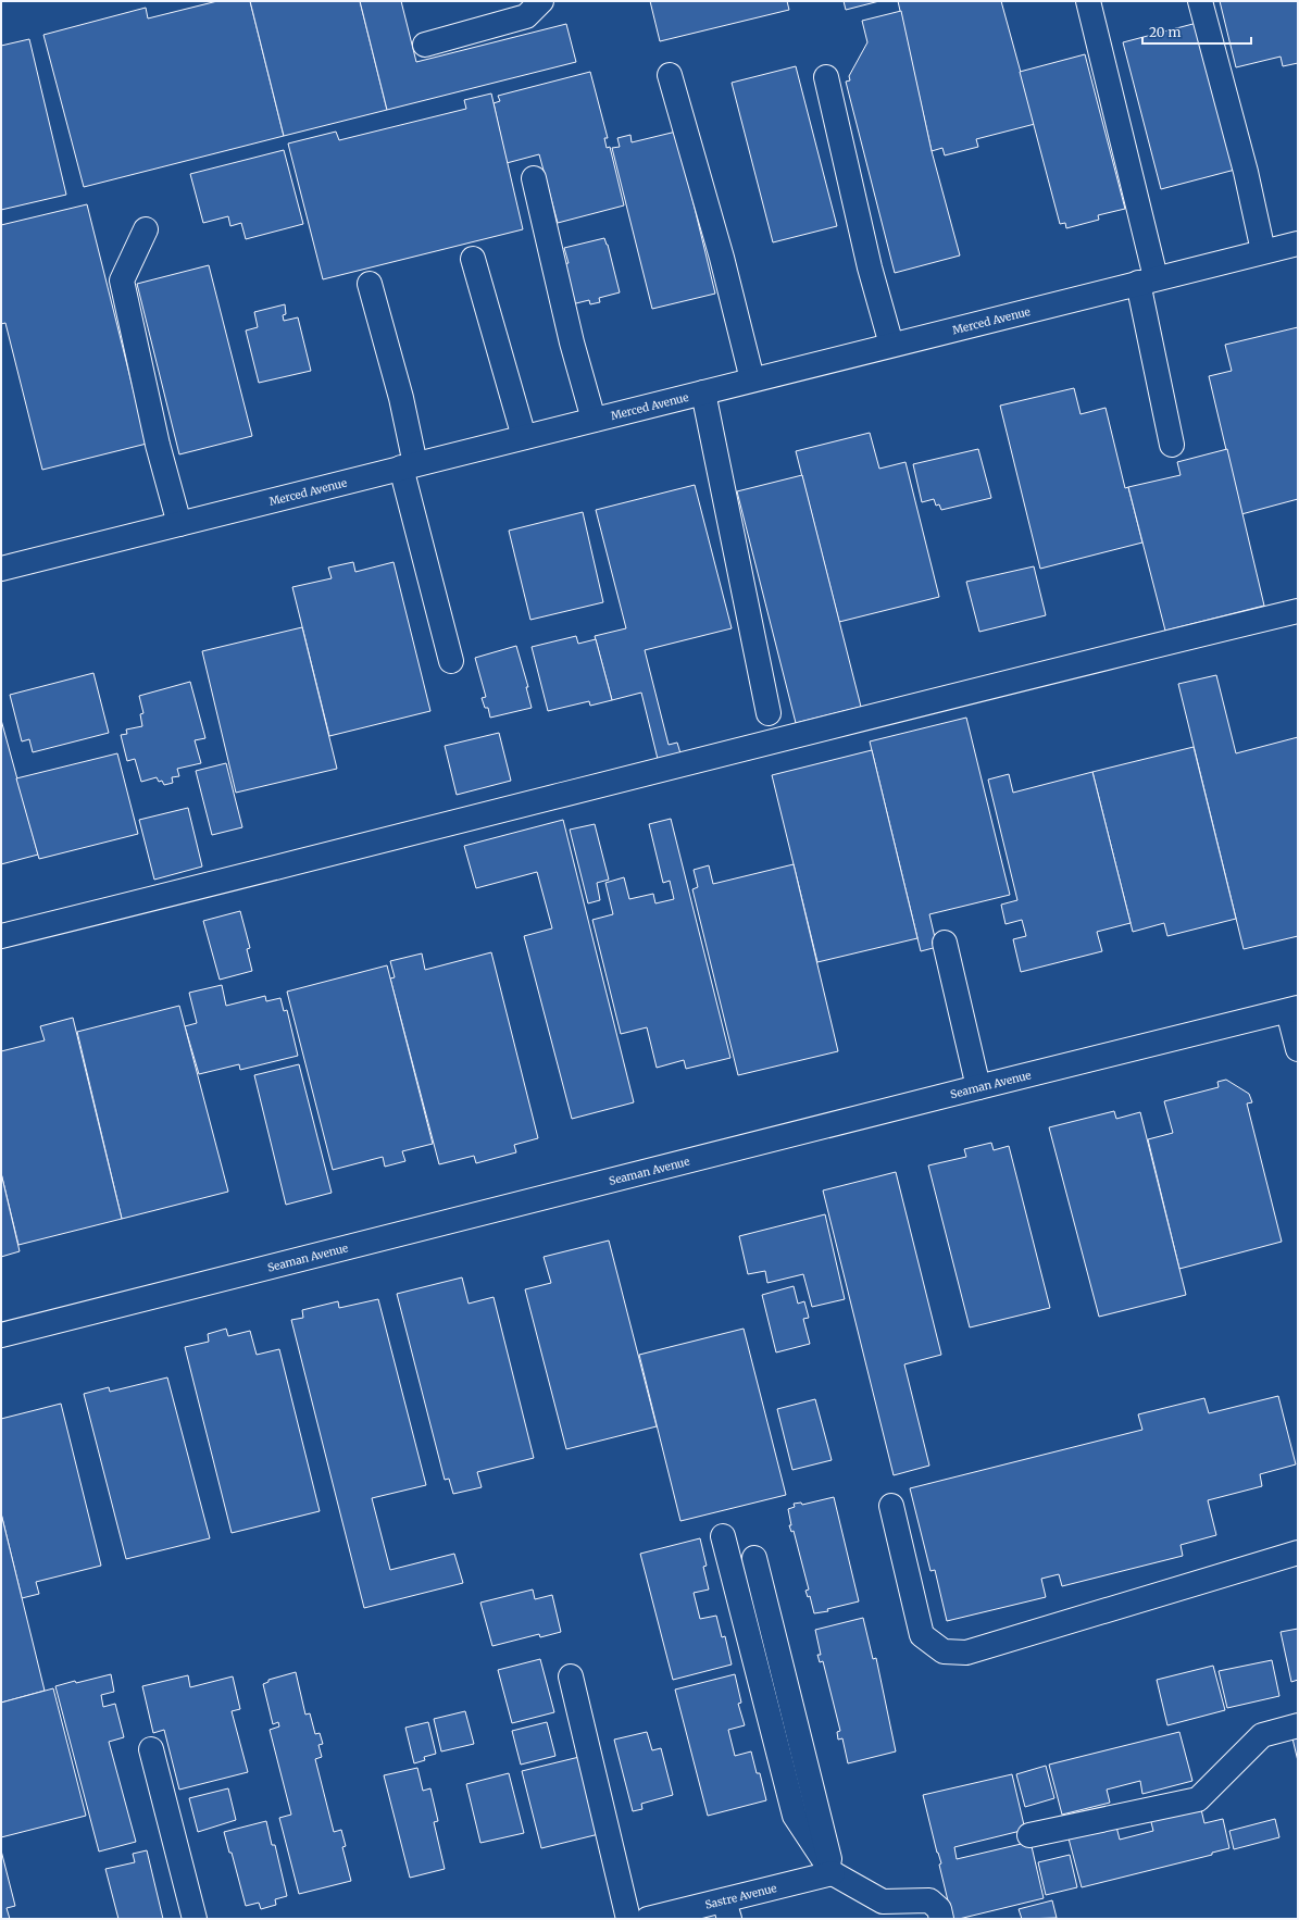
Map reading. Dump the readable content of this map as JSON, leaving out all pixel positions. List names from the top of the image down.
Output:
{
  "streets": {
    "street": ["Merced Avenue", "Seaman Avenue", "Sastre Avenue"]
  },
  "scale_bar": "20 m"
}
